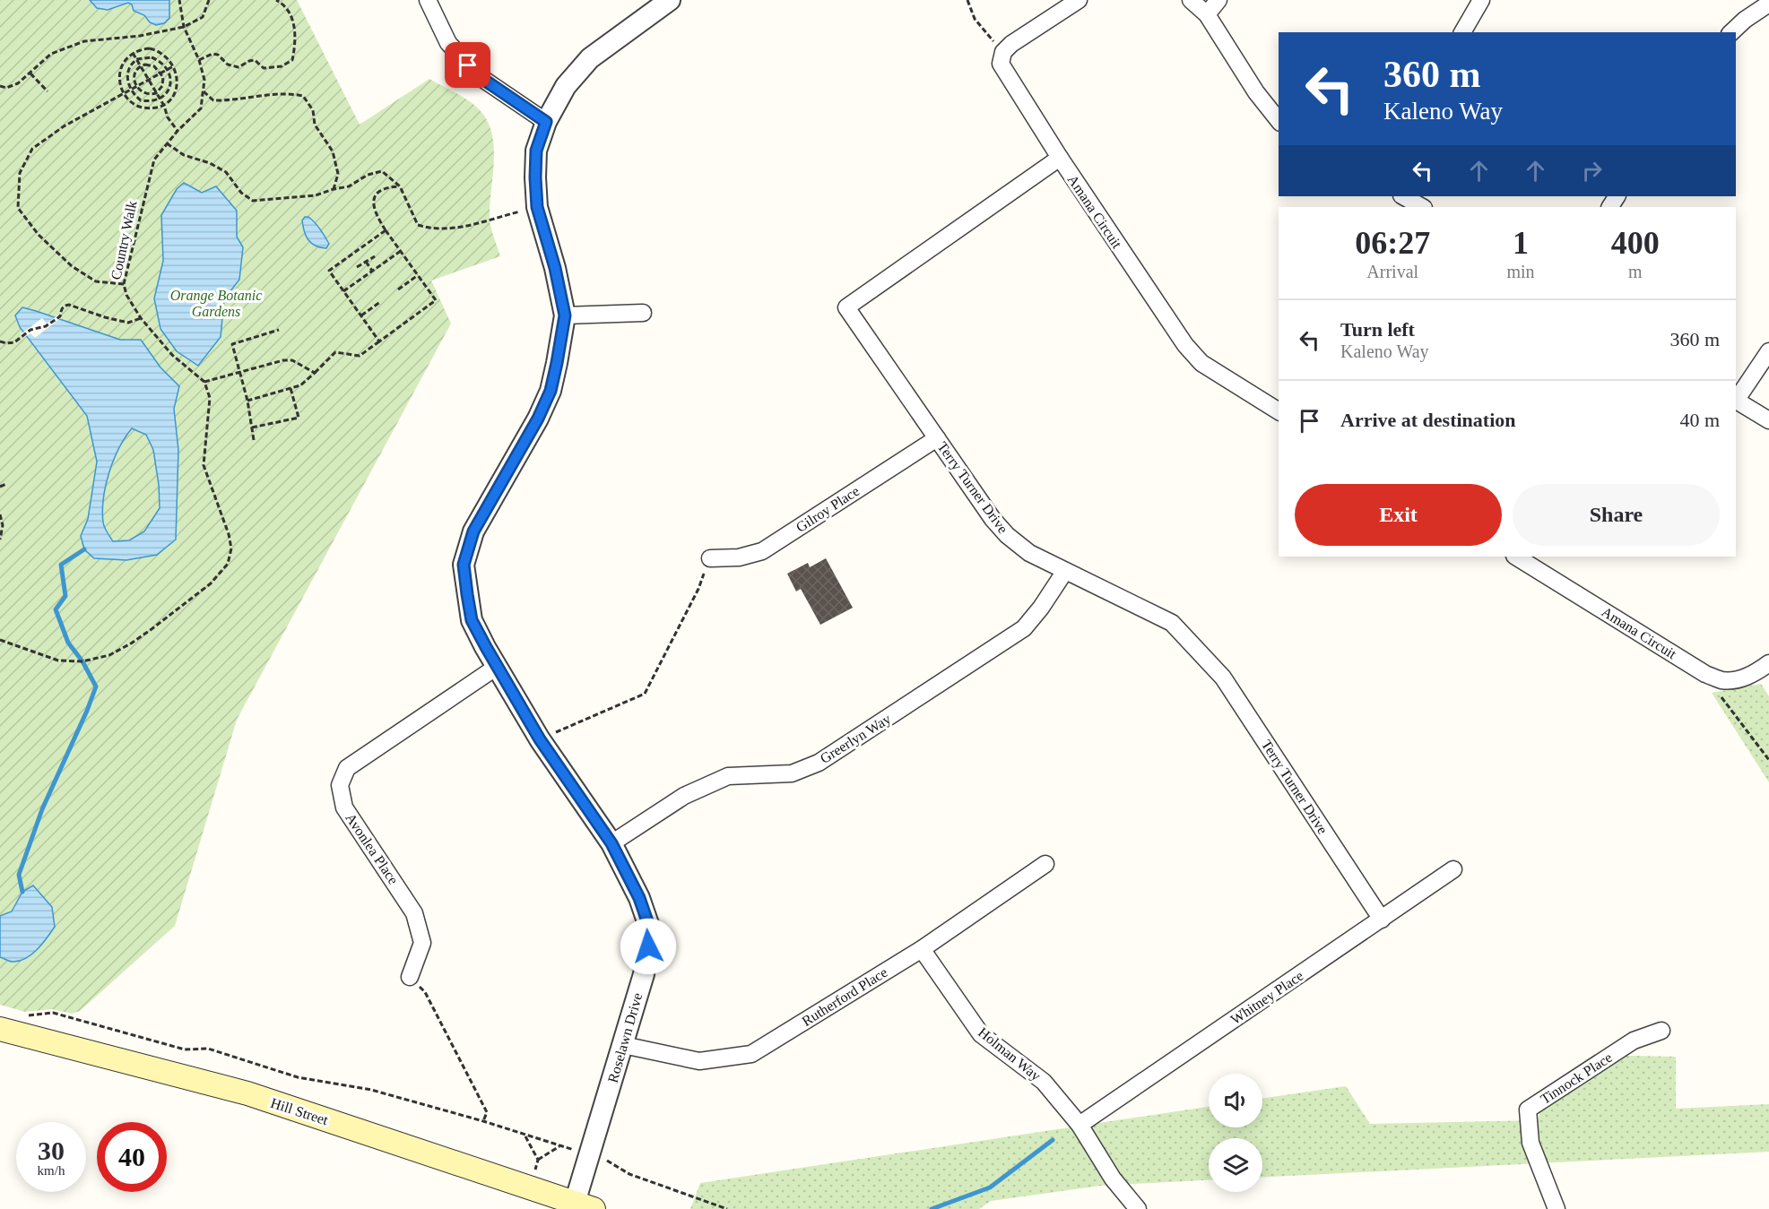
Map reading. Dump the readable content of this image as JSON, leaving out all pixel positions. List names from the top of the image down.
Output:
{
  "streets": {
    "main road": ["Hill Street"],
    "street": [
      "Amana Circuit",
      "Terry Turner Drive",
      "Gilroy Place",
      "Greerlyn Way",
      "Avonlea Place",
      "Rutherford Place",
      "Whitney Place",
      "Roselawn Drive",
      "Holman Way",
      "Tinnock Place"
    ],
    "path": ["Country Walk"]
  },
  "crossings": [
    ["Amana Circuit", "Terry Turner Drive"],
    ["Terry Turner Drive", "Gilroy Place"],
    ["Terry Turner Drive", "Greerlyn Way"],
    ["Terry Turner Drive", "Whitney Place"],
    ["Greerlyn Way", "Roselawn Drive"],
    ["Avonlea Place", "Roselawn Drive"],
    ["Rutherford Place", "Roselawn Drive"],
    ["Rutherford Place", "Holman Way"],
    ["Whitney Place", "Holman Way"],
    ["Roselawn Drive", "Hill Street"]
  ],
  "parks": ["Orange Botanic Gardens"],
  "page": {
    "turn": ["360 m", "Kaleno Way"],
    "eta": [
      "06:27",
      "Arrival",
      "1",
      "min",
      "400",
      "m"
    ],
    "list": [
      {
        "name": "Turn left",
        "note": "Kaleno Way",
        "value": "360 m"
      },
      {
        "name": "Arrive at destination",
        "value": "40 m"
      }
    ],
    "buttons": ["Exit", "Share"],
    "speed": "30 km/h",
    "limit": "40"
  }
}
